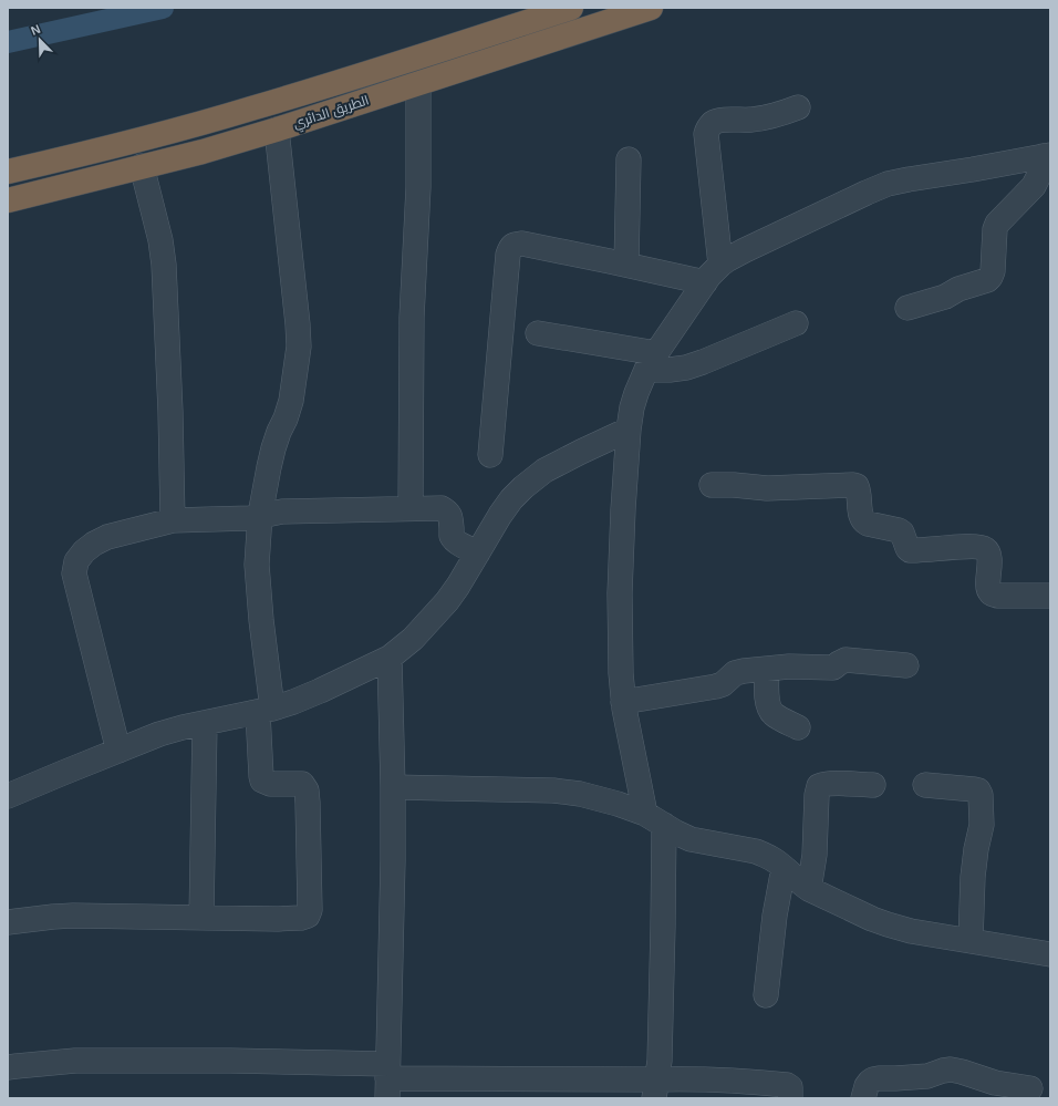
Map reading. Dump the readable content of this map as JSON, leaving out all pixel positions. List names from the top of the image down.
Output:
{
  "streets": {
    "highway": ["الطريق الدائري"]
  },
  "north": "top left"
}
